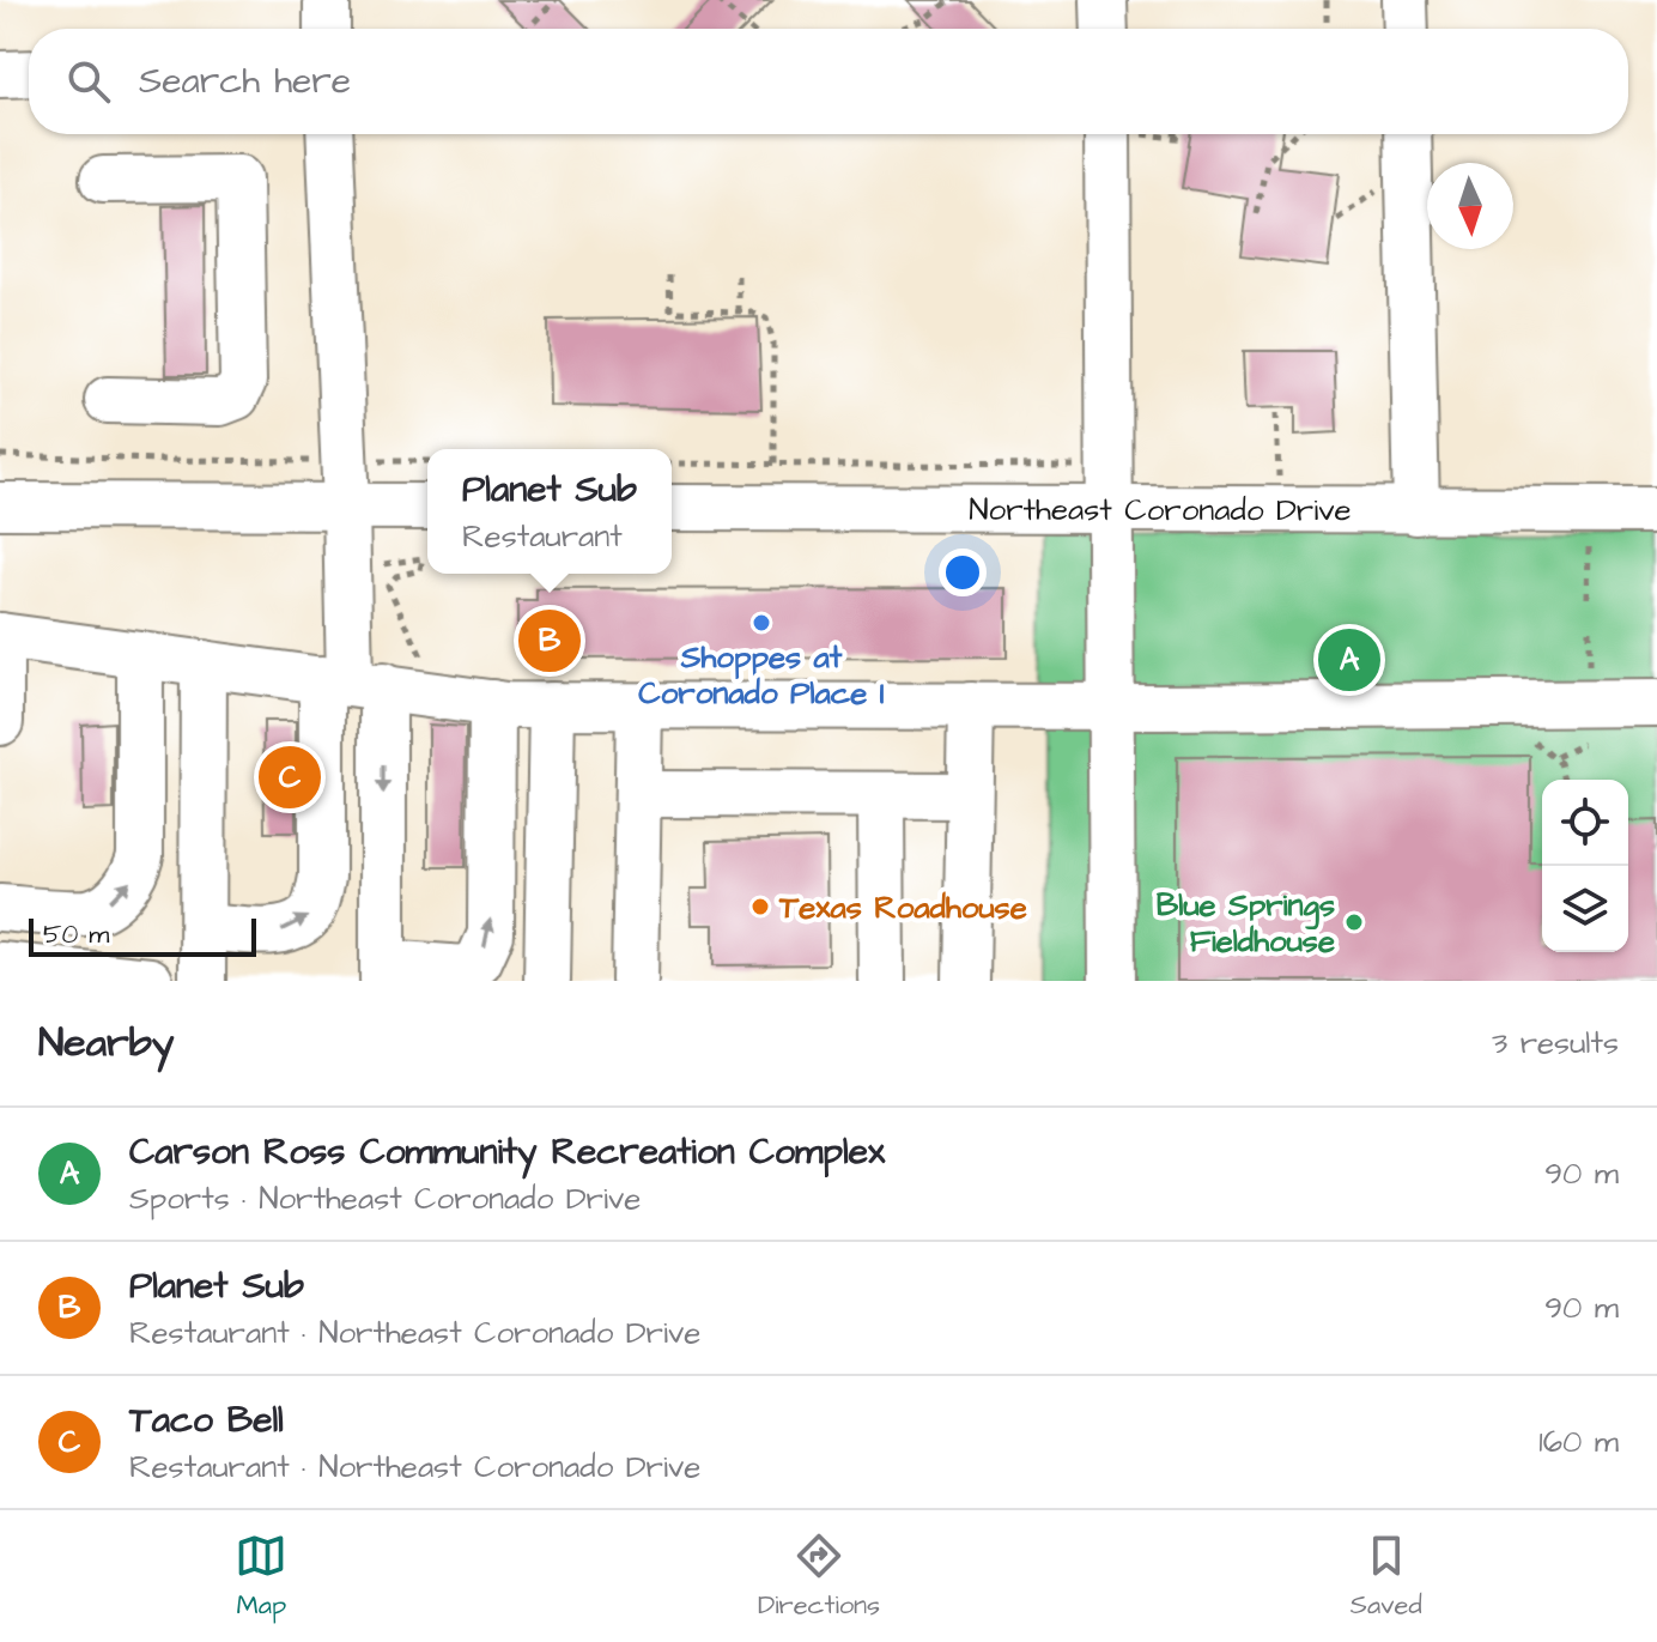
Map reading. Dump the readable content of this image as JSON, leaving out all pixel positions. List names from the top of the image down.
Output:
{
  "streets": {
    "street": ["Northeast Coronado Drive"]
  },
  "places": ["Shoppes at Coronado Place I", "Texas Roadhouse", "Blue Springs Fieldhouse"],
  "scale_bar": "50 m",
  "north": "bottom",
  "page": {
    "search": "Search here",
    "popup": ["Planet Sub", "Restaurant"],
    "pins": ["B", "A", "C"],
    "scale": "50 m",
    "heading": ["Nearby", "3 results"],
    "list": [
      {
        "mark": "A",
        "name": "Carson Ross Community Recreation Complex",
        "note": "Sports · Northeast Coronado Drive",
        "value": "90 m"
      },
      {
        "mark": "B",
        "name": "Planet Sub",
        "note": "Restaurant · Northeast Coronado Drive",
        "value": "90 m"
      },
      {
        "mark": "C",
        "name": "Taco Bell",
        "note": "Restaurant · Northeast Coronado Drive",
        "value": "160 m"
      }
    ],
    "nav": ["Map", "Directions", "Saved"]
  }
}
